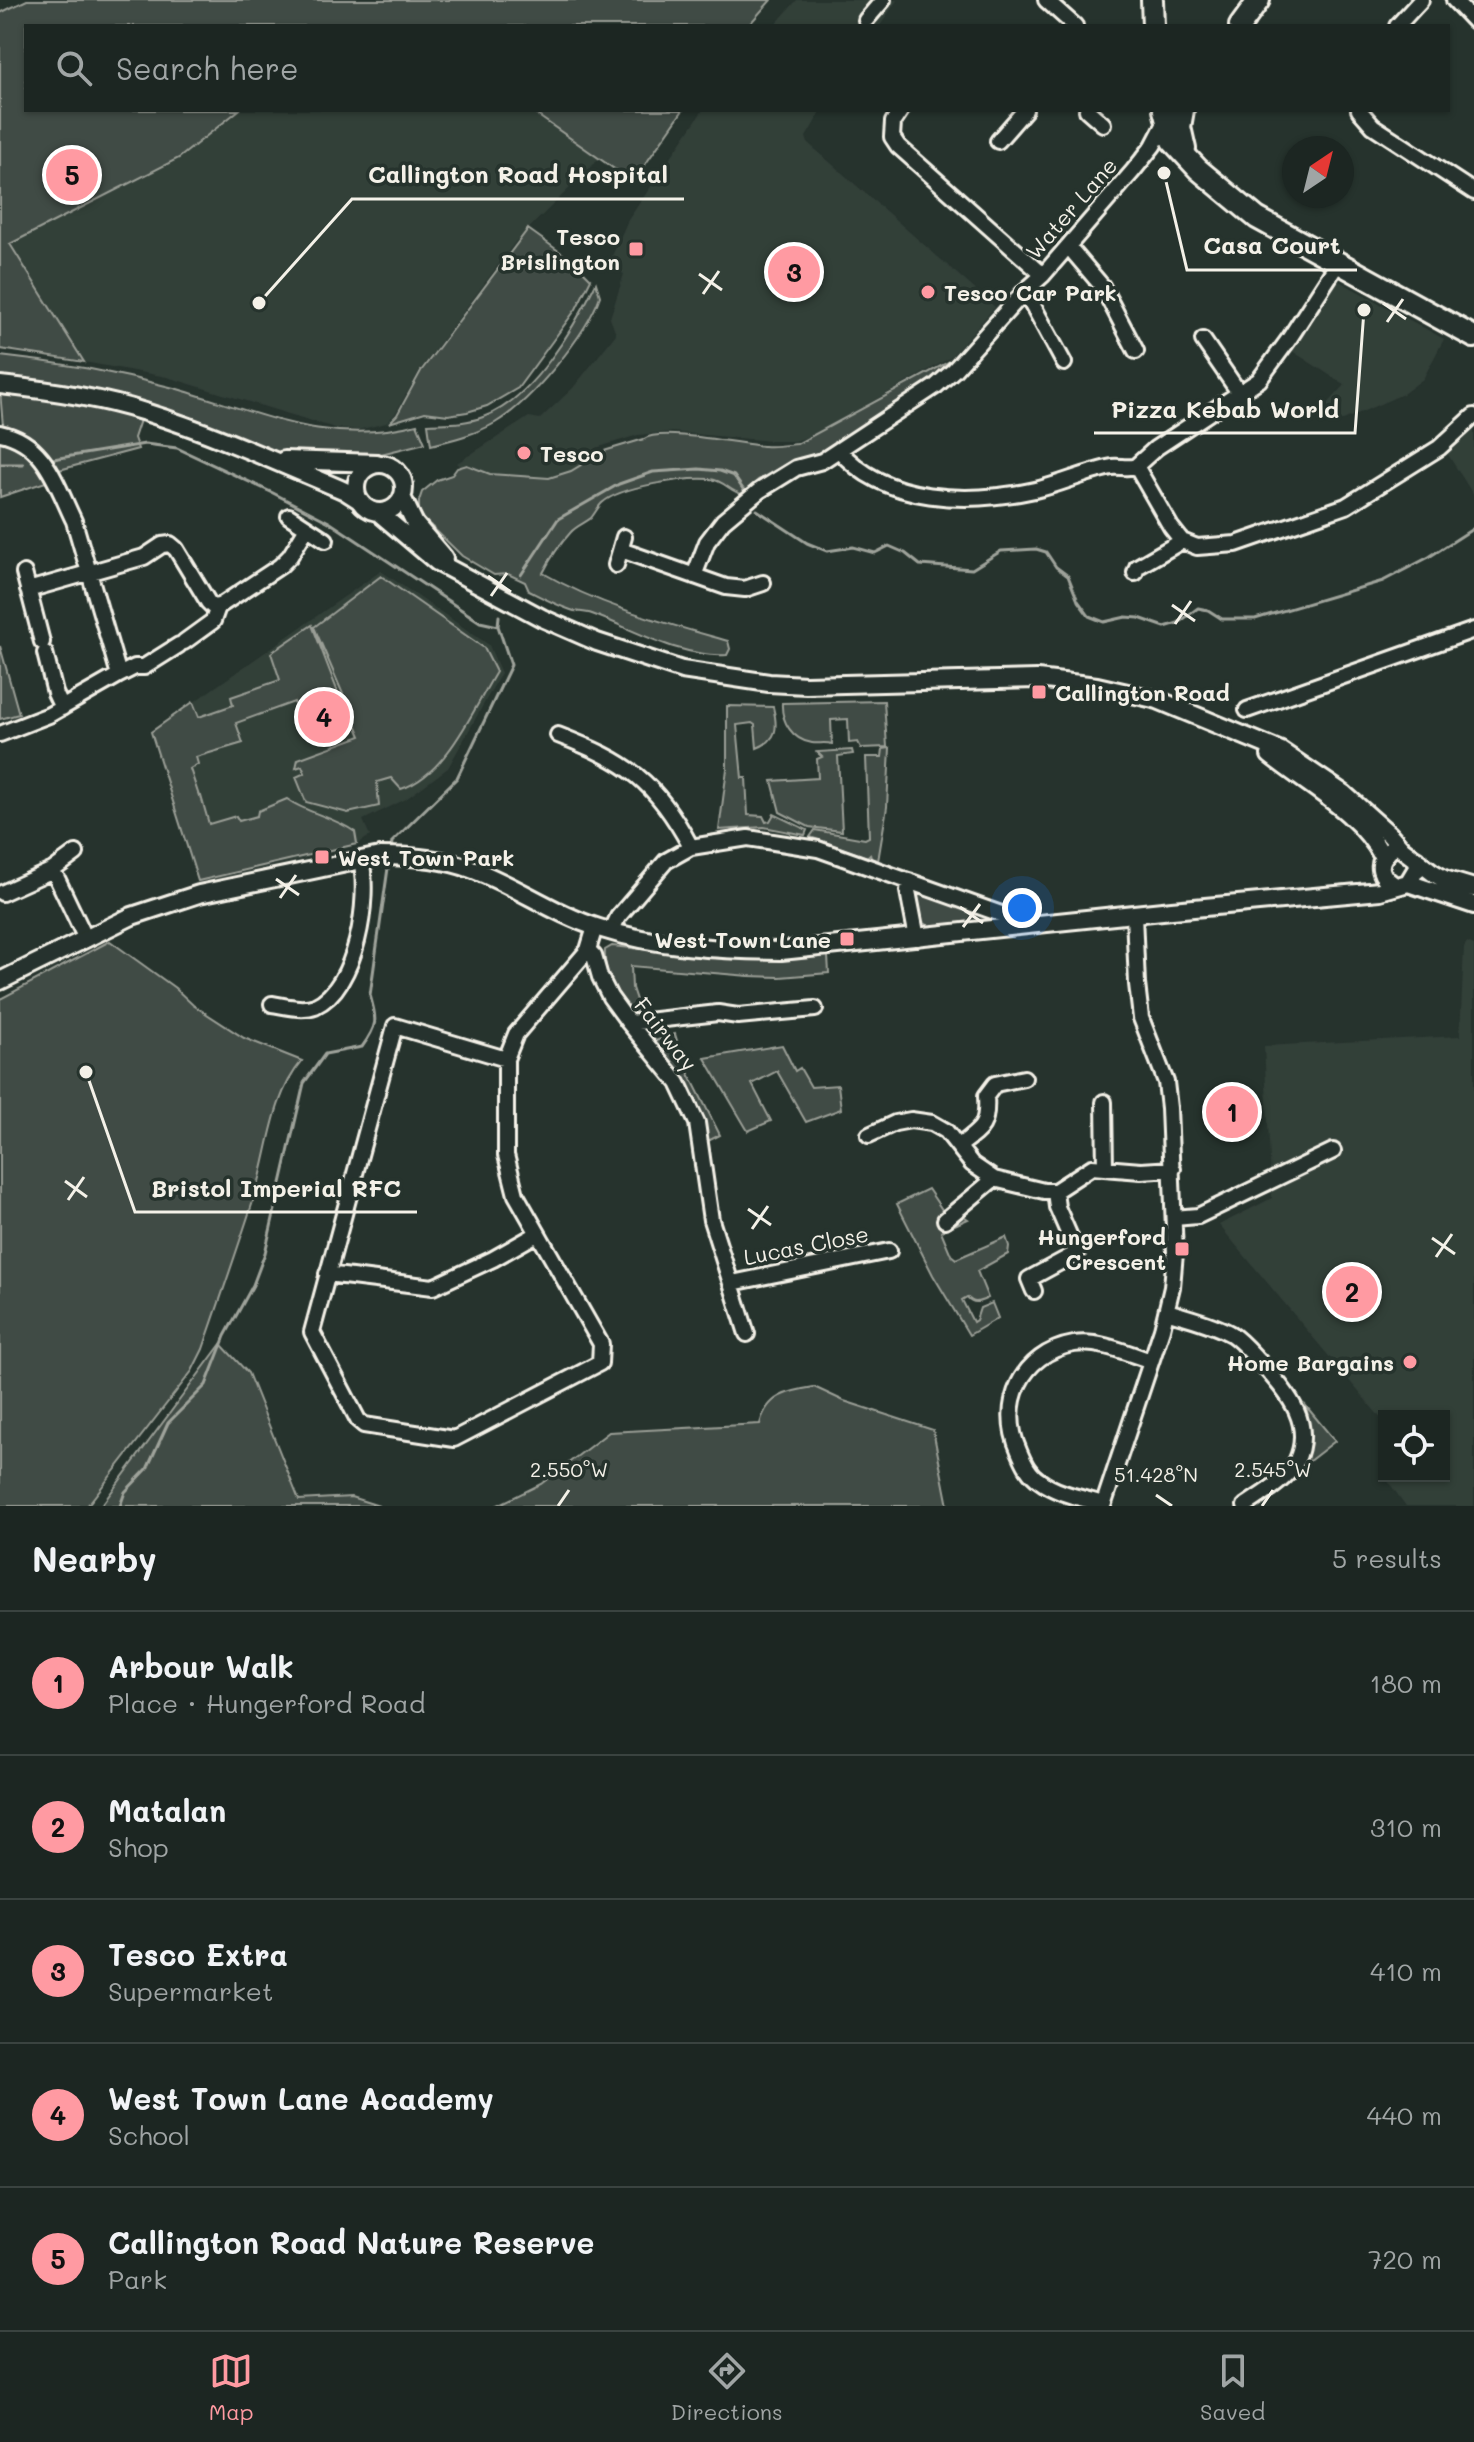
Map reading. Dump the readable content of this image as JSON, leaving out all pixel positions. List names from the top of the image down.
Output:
{
  "streets": {
    "street": ["Water Lane", "Fairway", "Lucas Close"]
  },
  "crossings": [
    ["Fairway", "Lucas Close"]
  ],
  "places": {
    "other": [
      "Casa Court",
      "Tesco Car Park",
      "Callington Road Hospital",
      "Pizza Kebab World",
      "Tesco",
      "Bristol Imperial RFC",
      "Home Bargains"
    ],
    "transit": [
      "Tesco Brislington",
      "Callington Road",
      "West Town Park",
      "West Town Lane",
      "Hungerford Crescent"
    ]
  },
  "north": "top right",
  "page": {
    "search": "Search here",
    "pins": [
      "5",
      "3",
      "4",
      "1",
      "2"
    ],
    "heading": ["Nearby", "5 results"],
    "list": [
      {
        "mark": "1",
        "name": "Arbour Walk",
        "note": "Place · Hungerford Road",
        "value": "180 m"
      },
      {
        "mark": "2",
        "name": "Matalan",
        "note": "Shop",
        "value": "310 m"
      },
      {
        "mark": "3",
        "name": "Tesco Extra",
        "note": "Supermarket",
        "value": "410 m"
      },
      {
        "mark": "4",
        "name": "West Town Lane Academy",
        "note": "School",
        "value": "440 m"
      },
      {
        "mark": "5",
        "name": "Callington Road Nature Reserve",
        "note": "Park",
        "value": "720 m"
      }
    ],
    "nav": ["Map", "Directions", "Saved"]
  },
  "coordinates": ["2.550°W", "2.545°W", "51.428°N"]
}
